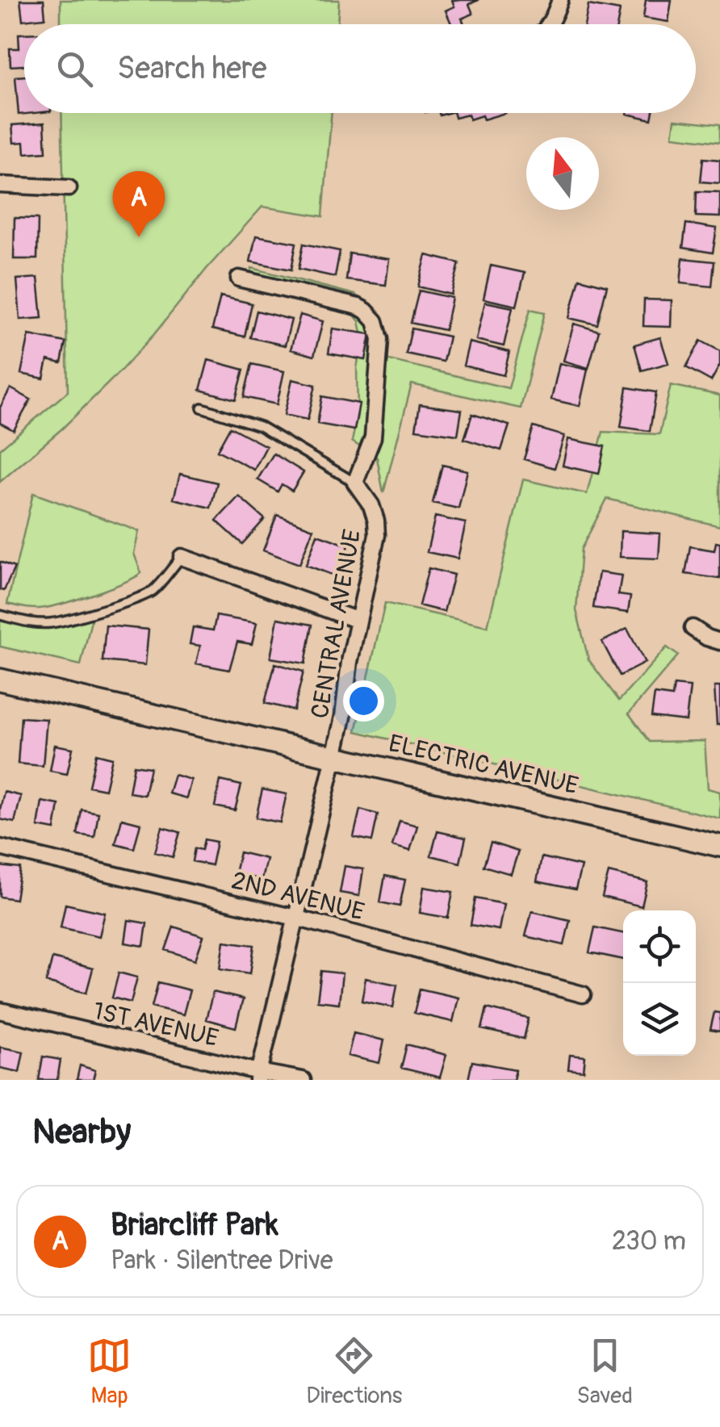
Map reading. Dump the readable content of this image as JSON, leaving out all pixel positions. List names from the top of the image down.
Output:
{
  "streets": {
    "street": [
      "CENTRAL AVENUE",
      "ELECTRIC AVENUE",
      "2ND AVENUE",
      "1ST AVENUE"
    ]
  },
  "crossings": [
    ["CENTRAL AVENUE", "ELECTRIC AVENUE"],
    ["CENTRAL AVENUE", "2ND AVENUE"],
    ["CENTRAL AVENUE", "1ST AVENUE"]
  ],
  "north": "top",
  "page": {
    "search": "Search here",
    "pins": "A",
    "heading": "Nearby",
    "list": [
      {
        "mark": "A",
        "name": "Briarcliff Park",
        "note": "Park · Silentree Drive",
        "value": "230 m"
      }
    ],
    "nav": ["Map", "Directions", "Saved"]
  }
}
